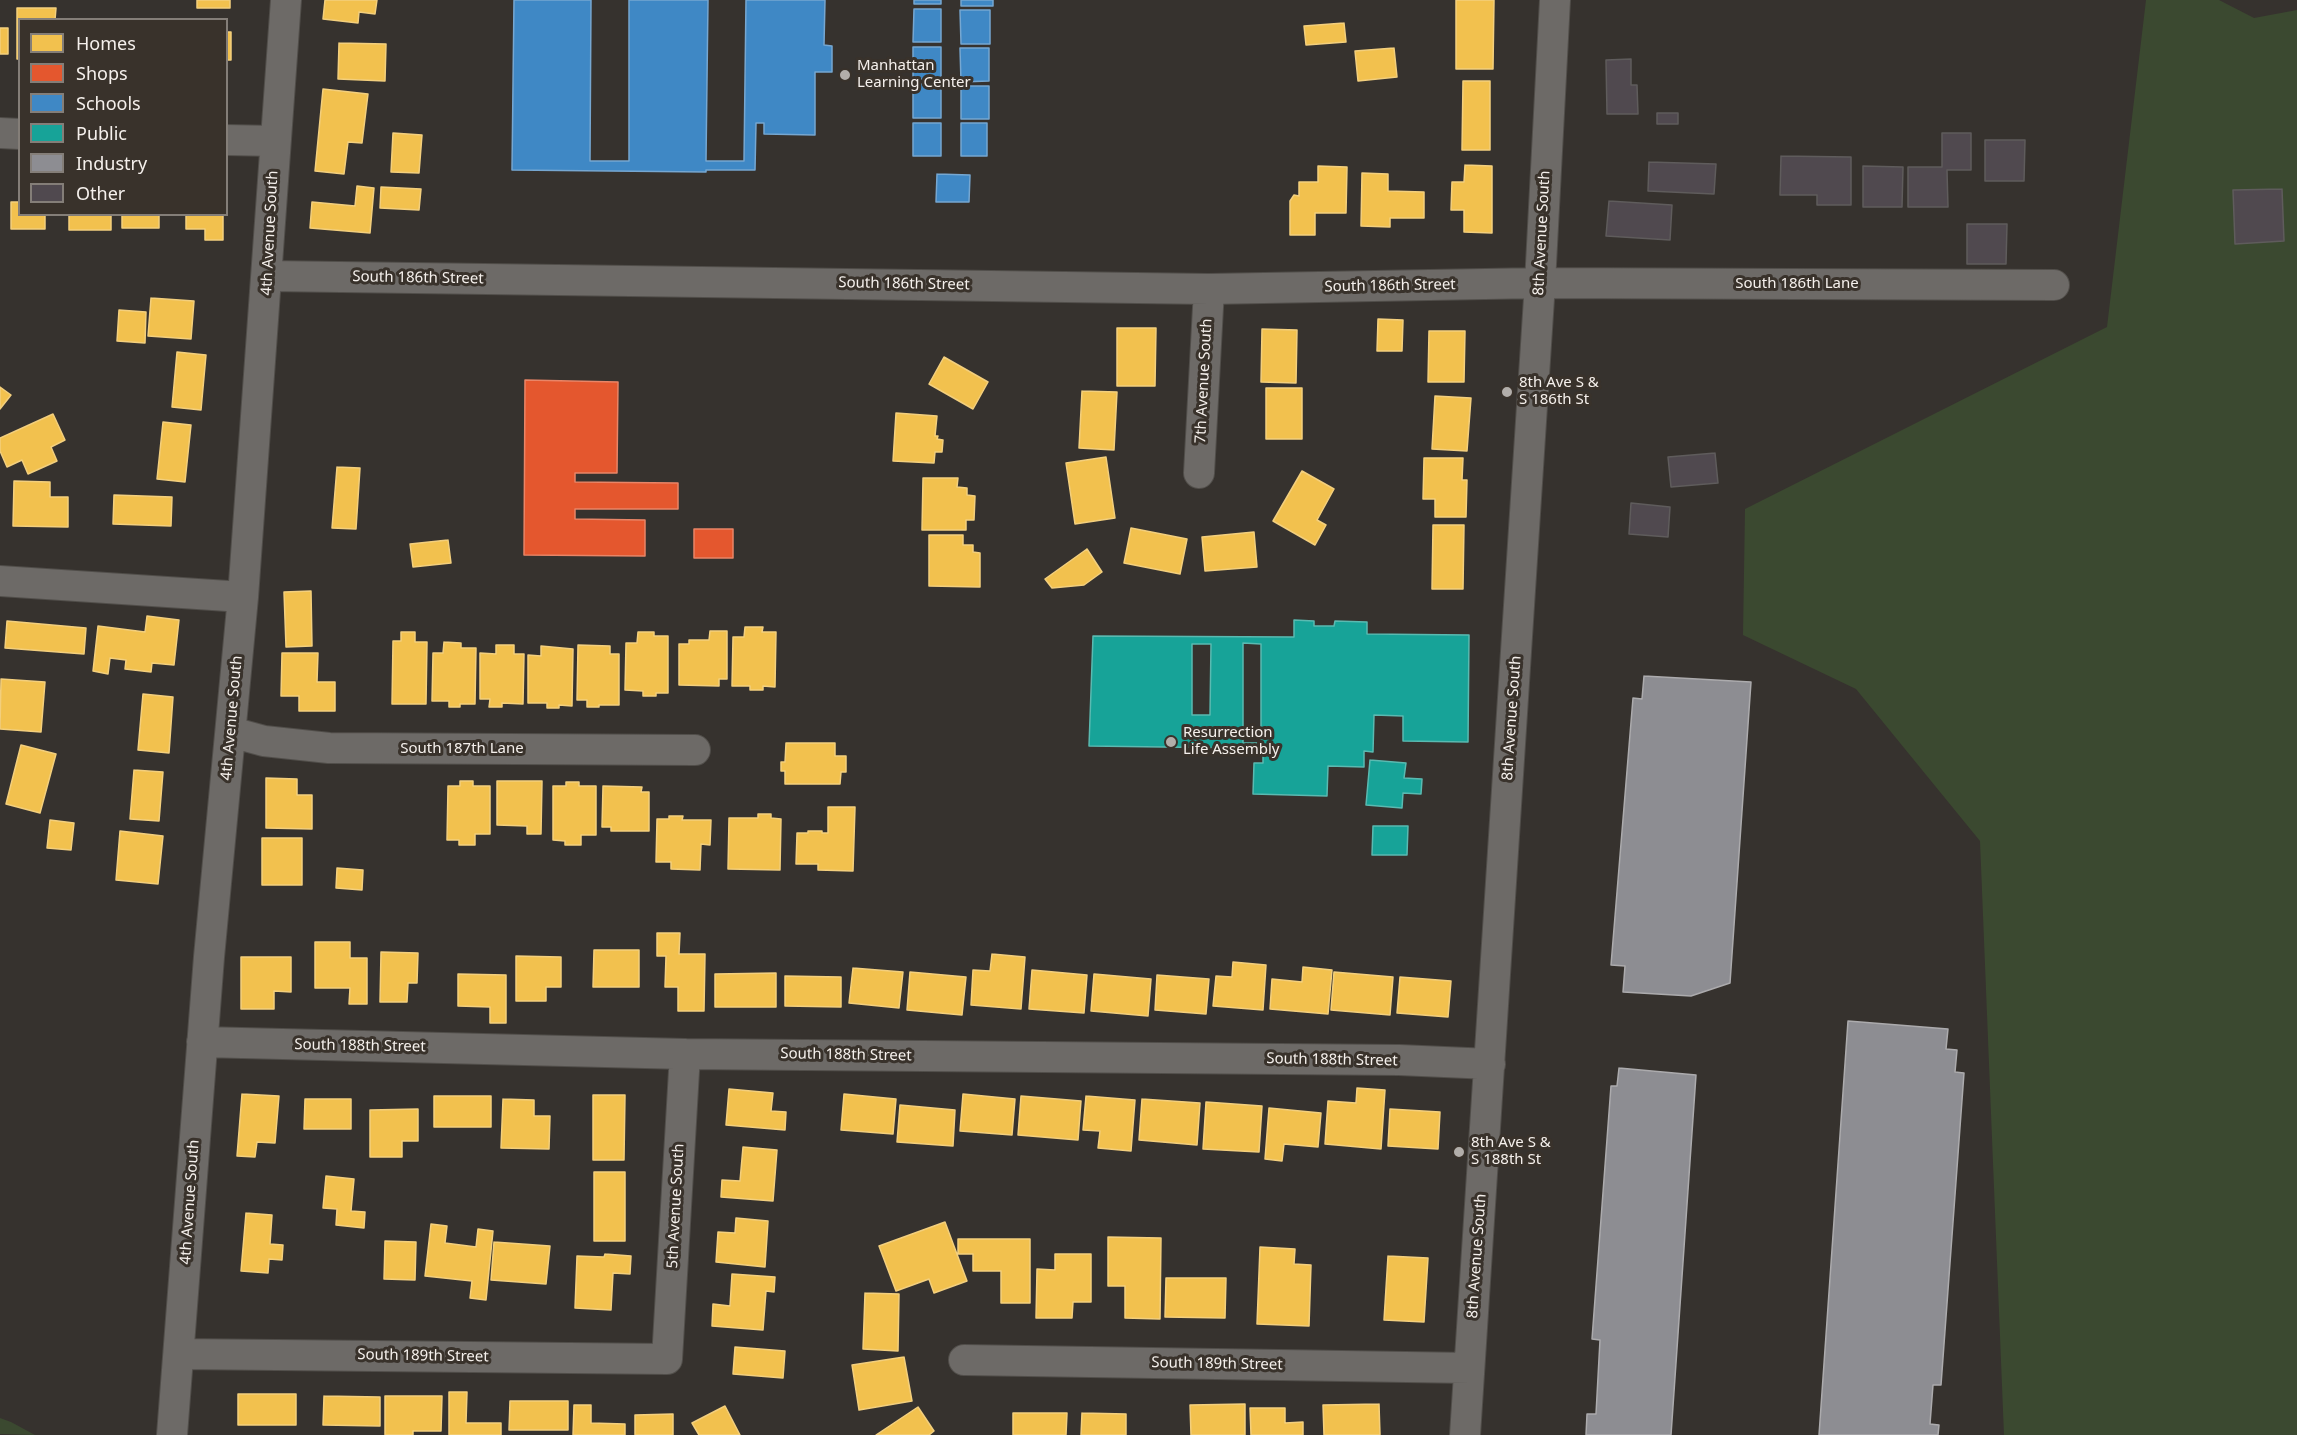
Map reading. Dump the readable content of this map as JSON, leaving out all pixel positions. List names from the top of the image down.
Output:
{
  "streets": {
    "street": [
      "4th Avenue South",
      "8th Avenue South",
      "South 186th Street",
      "South 186th Lane",
      "7th Avenue South",
      "South 187th Lane",
      "South 188th Street",
      "5th Avenue South",
      "South 189th Street"
    ]
  },
  "crossings": [
    ["4th Avenue South", "South 186th Street"],
    ["4th Avenue South", "South 187th Lane"],
    ["4th Avenue South", "South 188th Street"],
    ["4th Avenue South", "South 189th Street"],
    ["8th Avenue South", "South 186th Street"],
    ["8th Avenue South", "South 186th Lane"],
    ["8th Avenue South", "South 188th Street"],
    ["8th Avenue South", "South 189th Street"],
    ["South 186th Street", "South 186th Lane"],
    ["South 186th Street", "7th Avenue South"],
    ["South 188th Street", "5th Avenue South"],
    ["5th Avenue South", "South 189th Street"]
  ],
  "places": [
    "Manhattan Learning Center",
    "8th Ave S & S 186th St",
    "Resurrection Life Assembly",
    "8th Ave S & S 188th St"
  ],
  "legend": [
    "Homes",
    "Shops",
    "Schools",
    "Public",
    "Industry",
    "Other"
  ]
}
